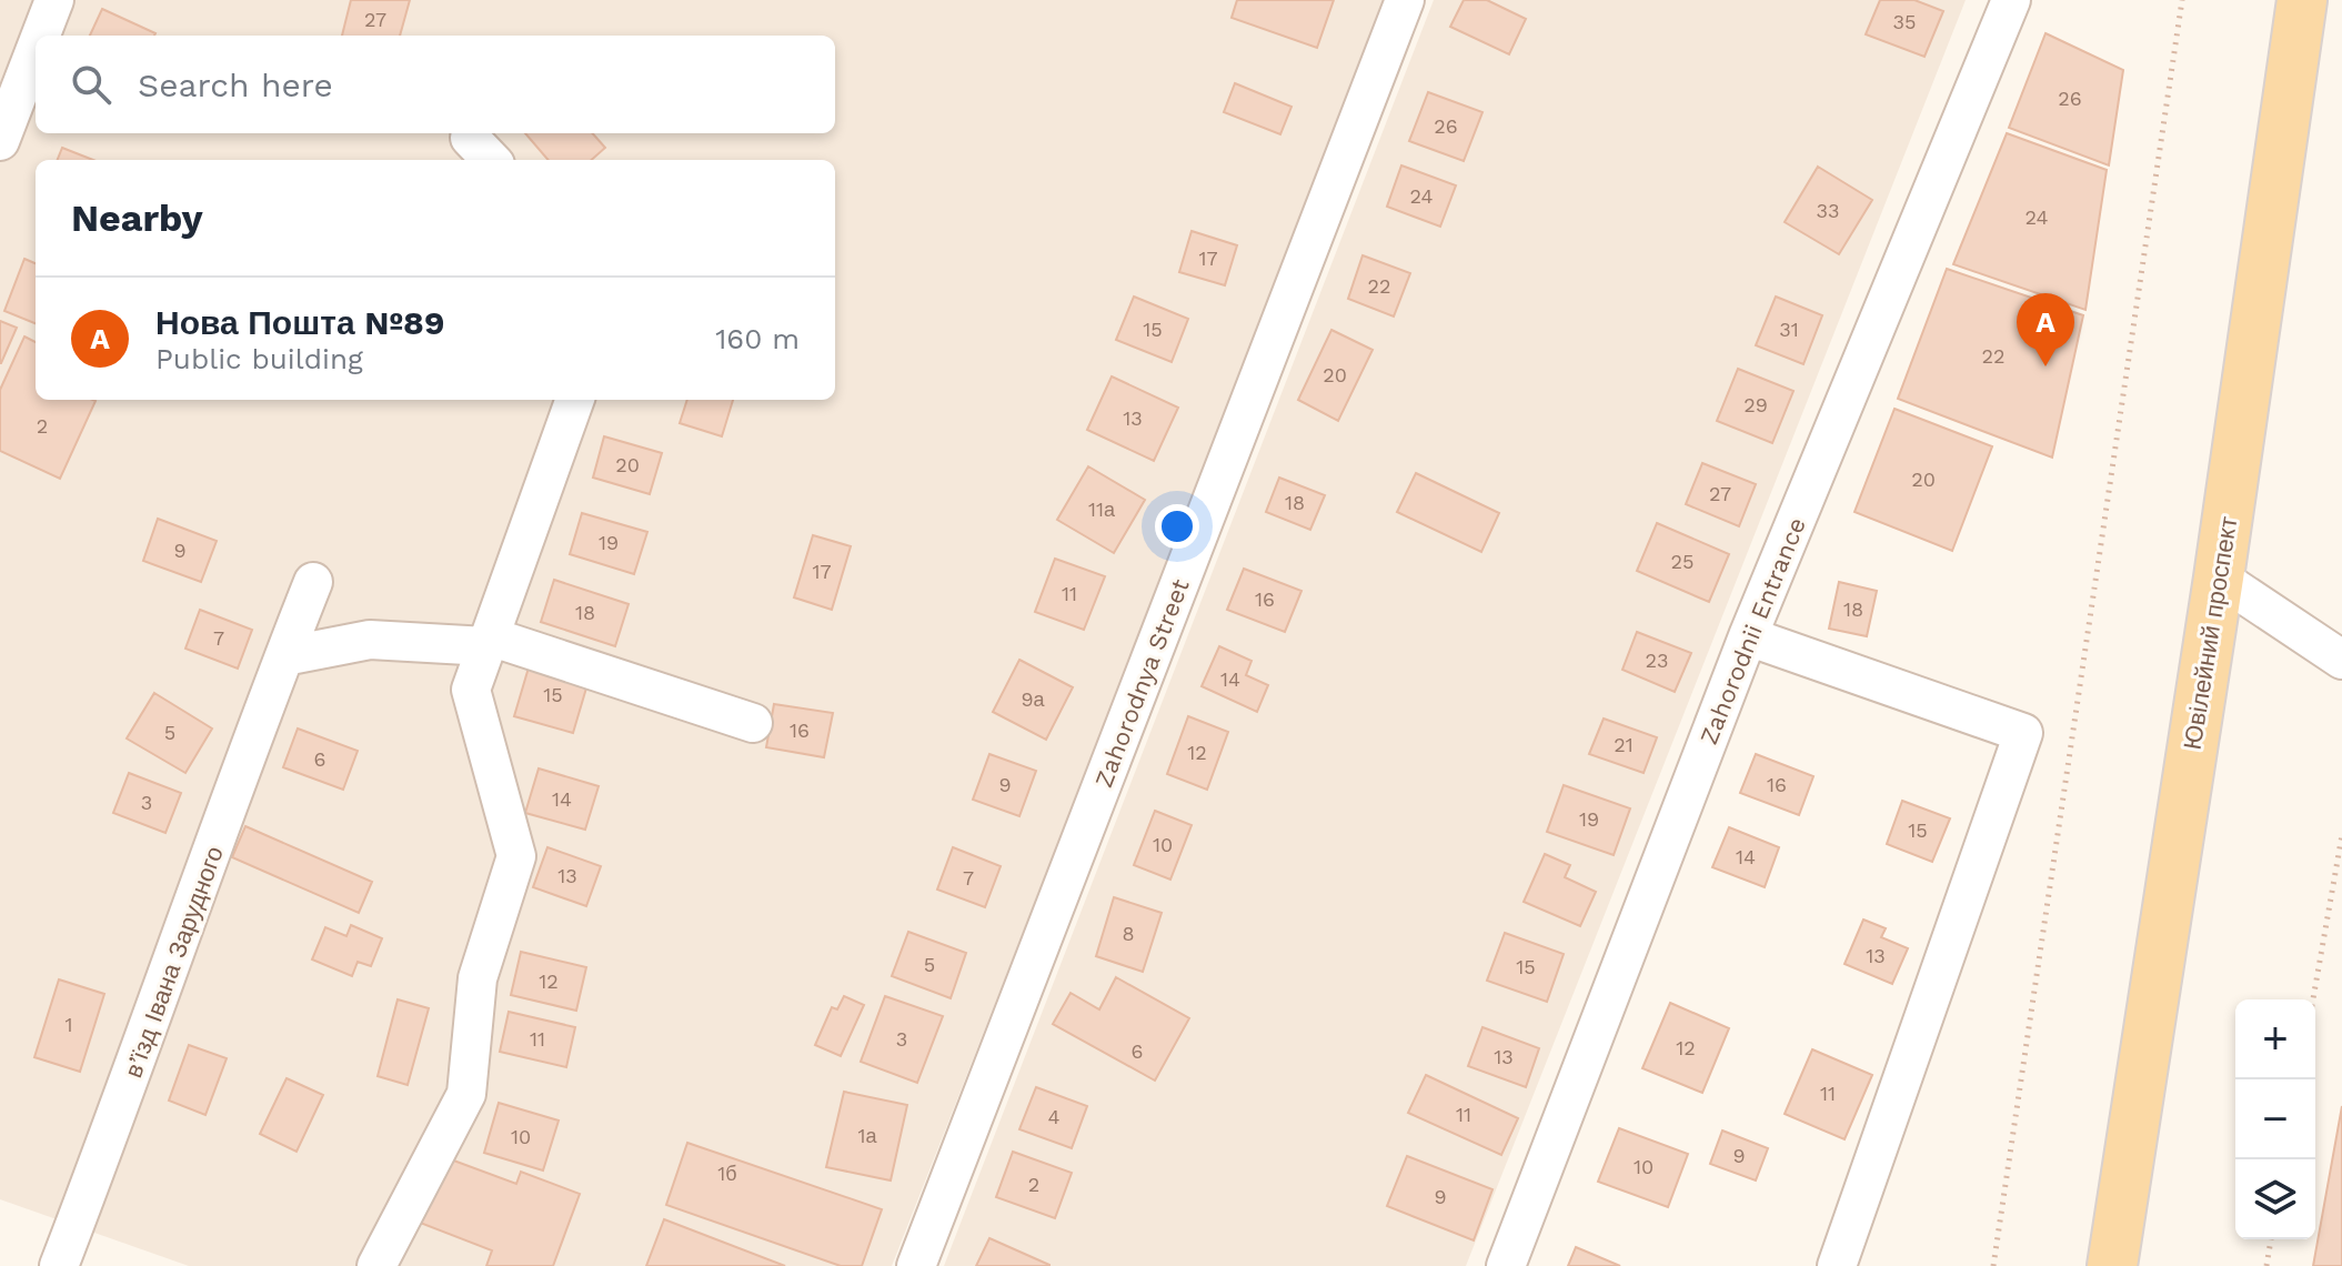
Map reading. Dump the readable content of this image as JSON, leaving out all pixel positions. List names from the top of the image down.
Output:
{
  "streets": {
    "main road": ["Ювілейний проспект"],
    "street": ["Zahorodnii Entrance", "Zahorodnya Street", "в’їзд Івана Зарудного"]
  },
  "house_numbers": [
    "27",
    "35",
    "26",
    "26",
    "24",
    "33",
    "24",
    "17",
    "22",
    "15",
    "31",
    "22",
    "20",
    "29",
    "13",
    "2",
    "20",
    "20",
    "27",
    "18",
    "11а",
    "19",
    "9",
    "25",
    "17",
    "11",
    "16",
    "18",
    "18",
    "7",
    "23",
    "14",
    "15",
    "9а",
    "16",
    "5",
    "21",
    "12",
    "6",
    "9",
    "16",
    "14",
    "3",
    "19",
    "15",
    "10",
    "14",
    "13",
    "7",
    "8",
    "13",
    "5",
    "15",
    "12",
    "1",
    "11",
    "3",
    "12",
    "6",
    "13",
    "11",
    "11",
    "4",
    "1а",
    "10",
    "9",
    "10",
    "1б",
    "2",
    "9"
  ],
  "page": {
    "search": "Search here",
    "heading": "Nearby",
    "list": [
      {
        "mark": "A",
        "name": "Нова Пошта №89",
        "note": "Public building",
        "value": "160 m"
      }
    ],
    "pins": "A",
    "map_buttons": ["+", "−"]
  }
}
